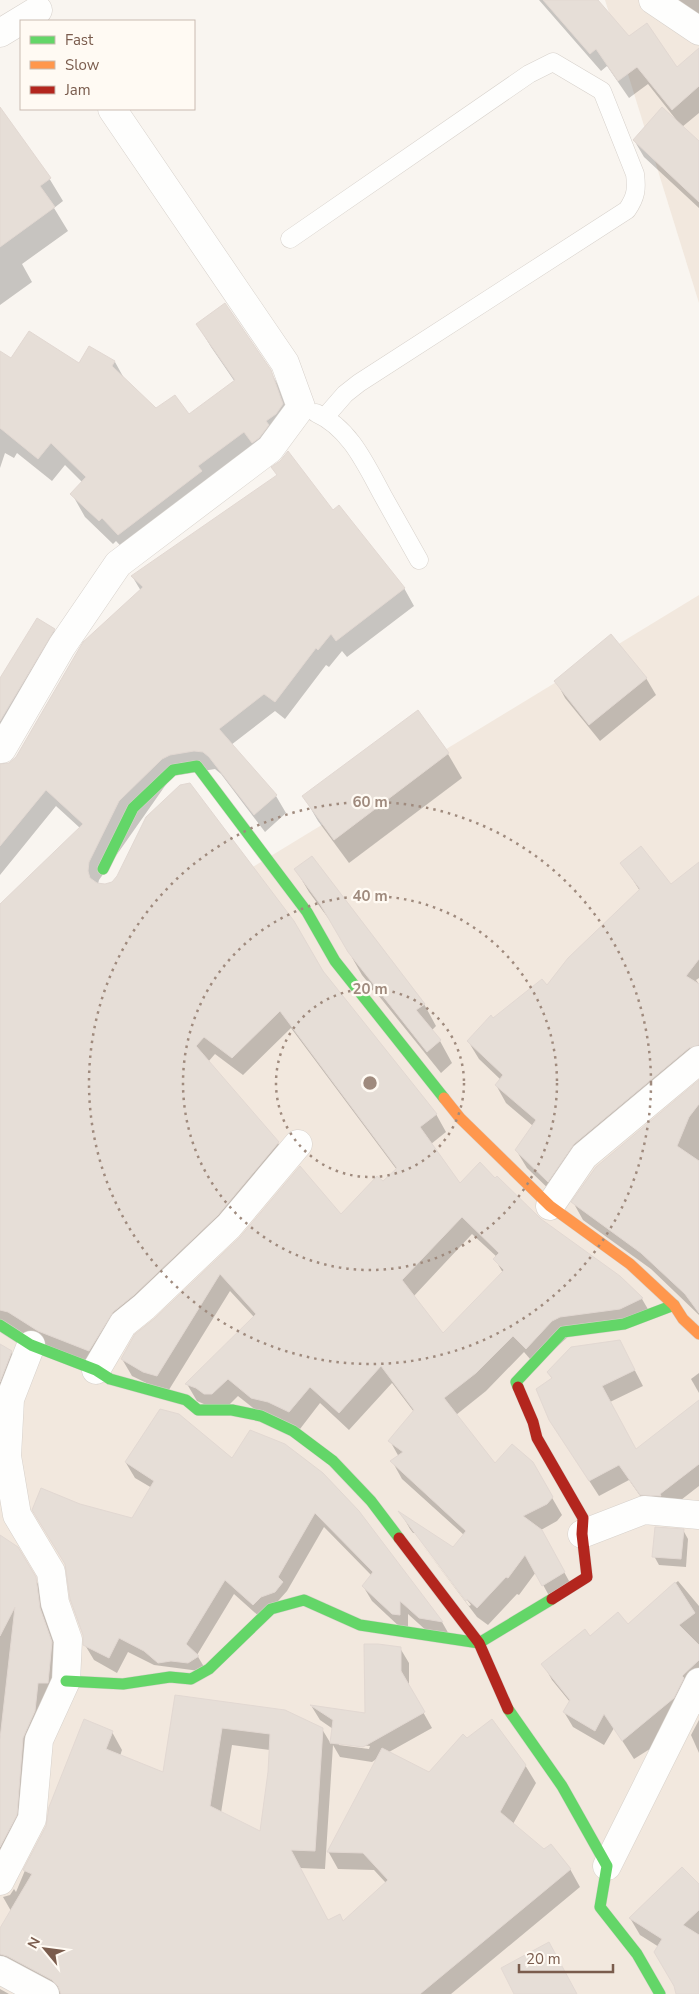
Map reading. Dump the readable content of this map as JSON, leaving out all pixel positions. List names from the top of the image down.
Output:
{
  "legend": ["Fast", "Slow", "Jam"],
  "scale_bar": "20 m",
  "north": "top left",
  "rings": ["60 m", "40 m", "20 m"]
}
